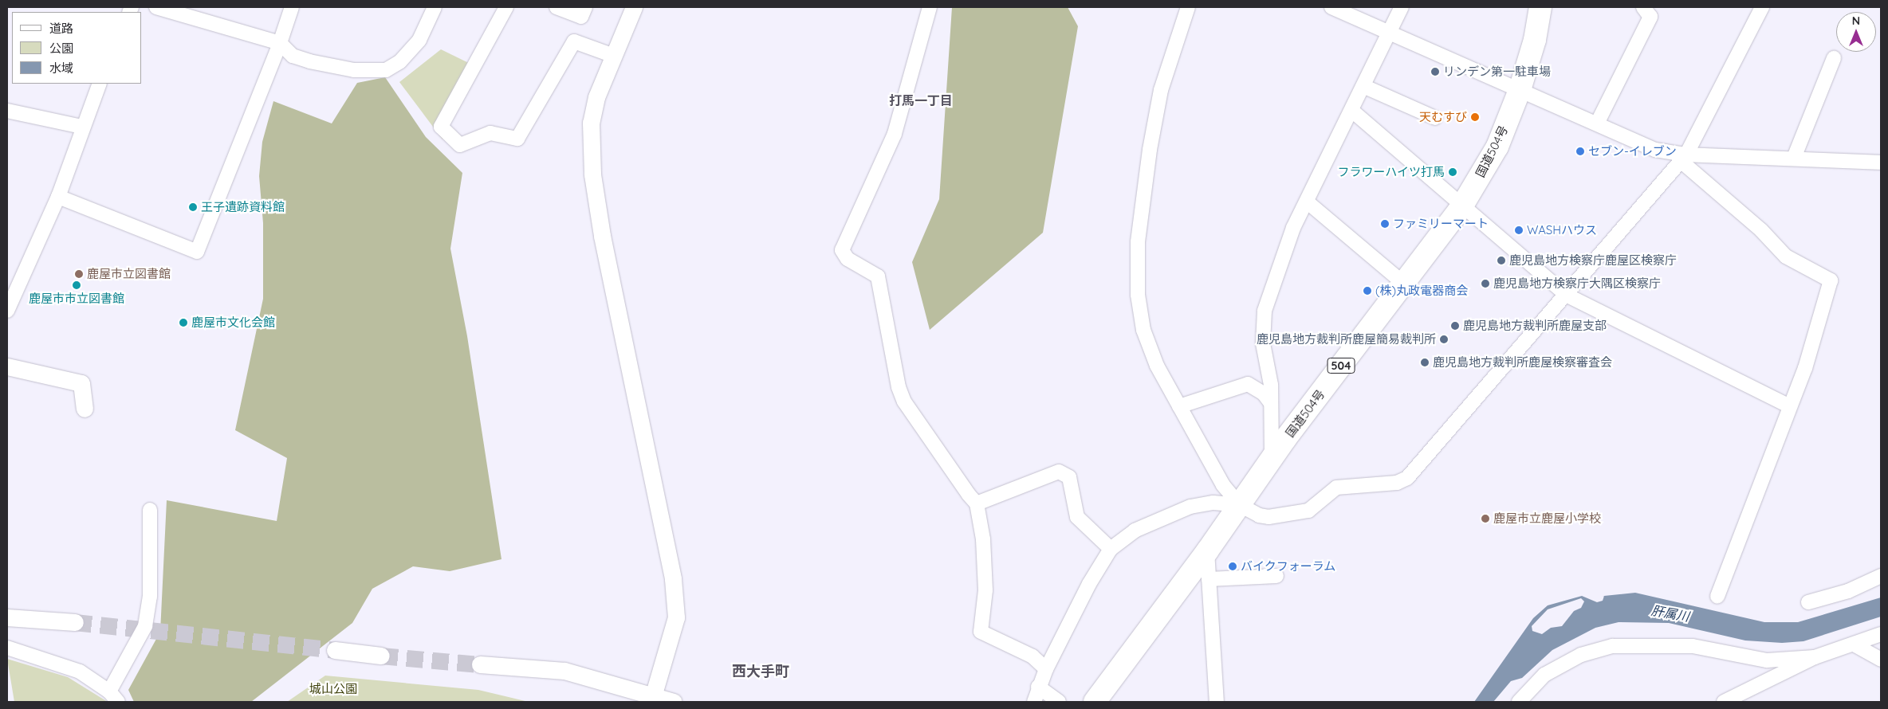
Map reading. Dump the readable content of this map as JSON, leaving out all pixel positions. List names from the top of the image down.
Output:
{
  "streets": {
    "highway": ["国道504号", "504"]
  },
  "districts": ["打馬一丁目", "西大手町"],
  "water": ["肝属川"],
  "parks": ["城山公園"],
  "places": [
    "リンデン第一駐車場",
    "天むすび",
    "セブン-イレブン",
    "フラワーハイツ打馬",
    "王子遺跡資料館",
    "ファミリーマート",
    "WASHハウス",
    "鹿児島地方検察庁鹿屋区検察庁",
    "鹿屋市立図書館",
    "鹿児島地方検察庁大隅区検察庁",
    "鹿屋市市立図書館",
    "(株)丸政電器商会",
    "鹿屋市文化会館",
    "鹿児島地方裁判所鹿屋支部",
    "鹿児島地方裁判所鹿屋簡易裁判所",
    "鹿児島地方裁判所鹿屋検察審査会",
    "鹿屋市立鹿屋小学校",
    "バイクフォーラム"
  ],
  "legend": ["道路", "公園", "水域"],
  "north": "top"
}
